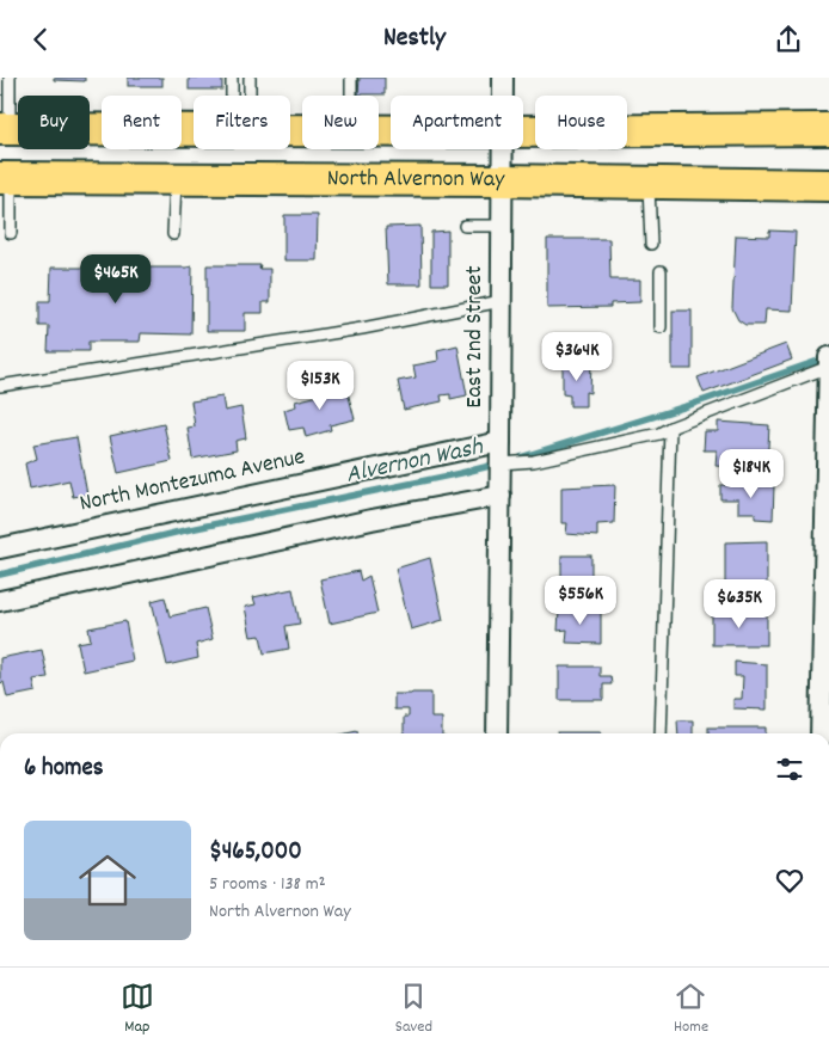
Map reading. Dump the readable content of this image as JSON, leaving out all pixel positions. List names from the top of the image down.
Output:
{
  "streets": {
    "main road": ["North Alvernon Way"],
    "street": ["East 2nd Street", "North Montezuma Avenue"]
  },
  "crossings": [
    ["North Alvernon Way", "East 2nd Street"],
    ["East 2nd Street", "North Montezuma Avenue"]
  ],
  "water": ["Alvernon Wash"],
  "page": {
    "header": "Nestly",
    "chip": [
      "Buy",
      "Rent",
      "Filters",
      "New",
      "Apartment",
      "House"
    ],
    "price": [
      "$465K",
      "$364K",
      "$153K",
      "$184K",
      "$556K",
      "$635K"
    ],
    "heading": "6 homes",
    "list": [
      {
        "name": "$465,000",
        "note": "5 rooms · 138 m² · North Alvernon Way"
      }
    ],
    "tabs": ["Map", "Saved", "Home"]
  }
}
